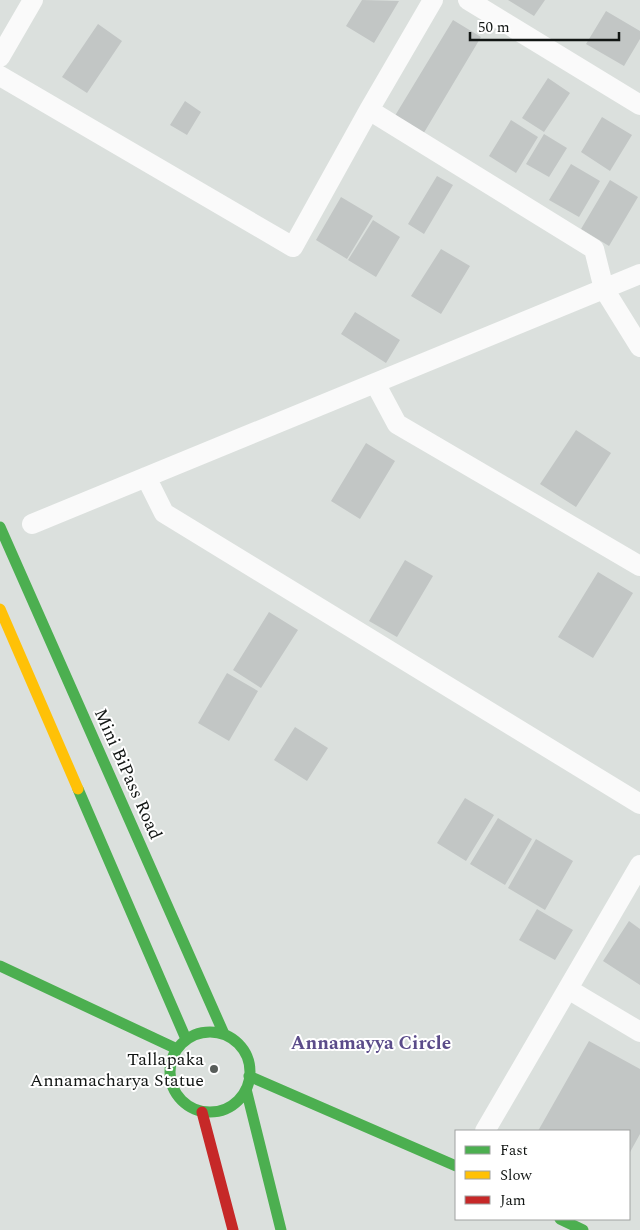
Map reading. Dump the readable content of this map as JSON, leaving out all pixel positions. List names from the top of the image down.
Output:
{
  "streets": {
    "street": ["Mini BiPass Road"]
  },
  "districts": ["Annamayya Circle"],
  "places": ["Tallapaka Annamacharya Statue"],
  "legend": ["Fast", "Slow", "Jam"],
  "scale_bar": "50 m"
}
